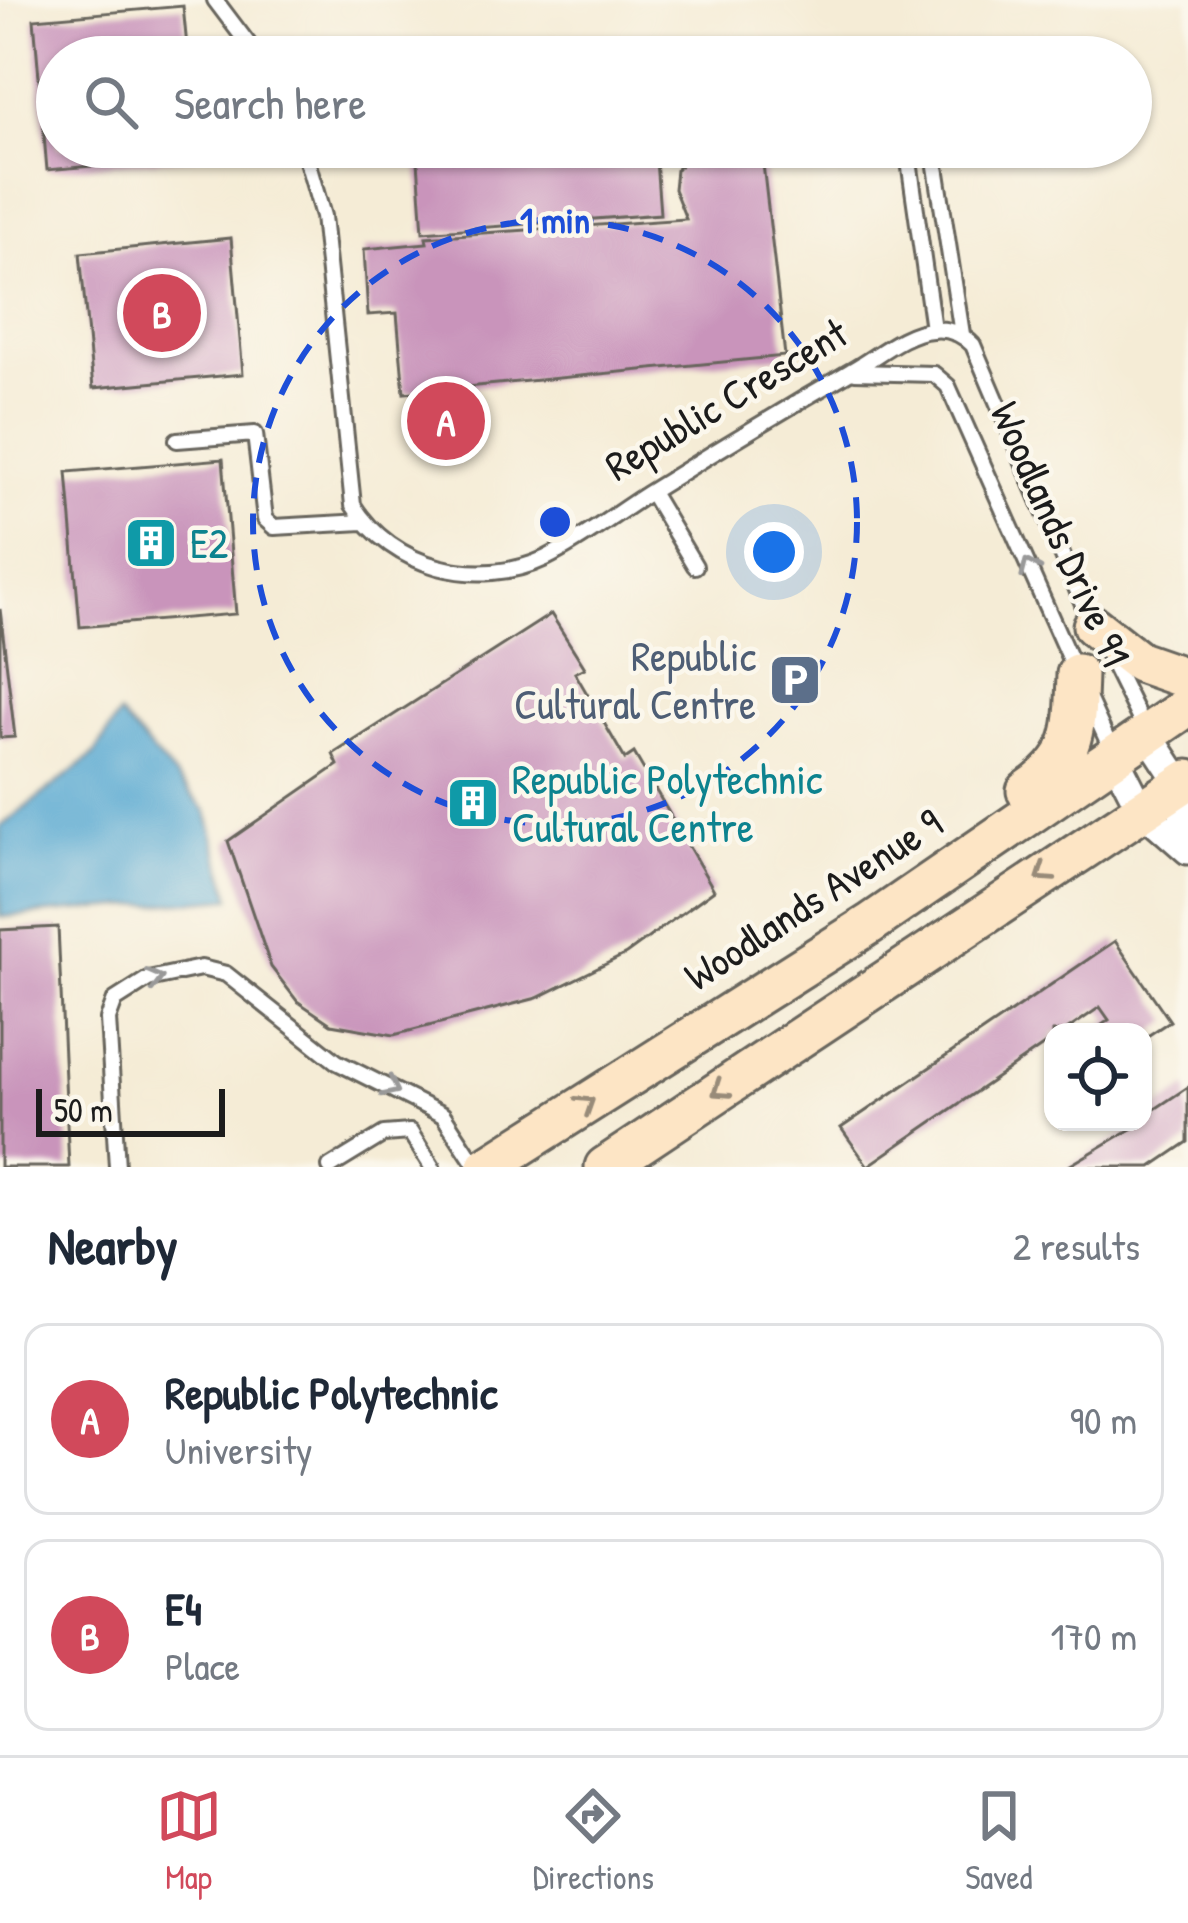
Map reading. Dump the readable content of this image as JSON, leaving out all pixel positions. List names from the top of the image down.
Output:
{
  "streets": {
    "main road": ["Woodlands Avenue 9"],
    "street": ["Woodlands Drive 91"],
    "lane": ["Republic Crescent"]
  },
  "crossings": [
    ["Republic Crescent", "Woodlands Drive 91"],
    ["Woodlands Drive 91", "Woodlands Avenue 9"]
  ],
  "places": {
    "building": ["E2", "Republic Polytechnic Cultural Centre"],
    "parking": ["Republic Cultural Centre"]
  },
  "scale_bar": "50 m",
  "page": {
    "search": "Search here",
    "pins": ["B", "A"],
    "scale": "50 m",
    "heading": ["Nearby", "2 results"],
    "list": [
      {
        "mark": "A",
        "name": "Republic Polytechnic",
        "note": "University",
        "value": "90 m"
      },
      {
        "mark": "B",
        "name": "E4",
        "note": "Place",
        "value": "170 m"
      }
    ],
    "nav": ["Map", "Directions", "Saved"]
  },
  "rings": ["1 min"]
}
